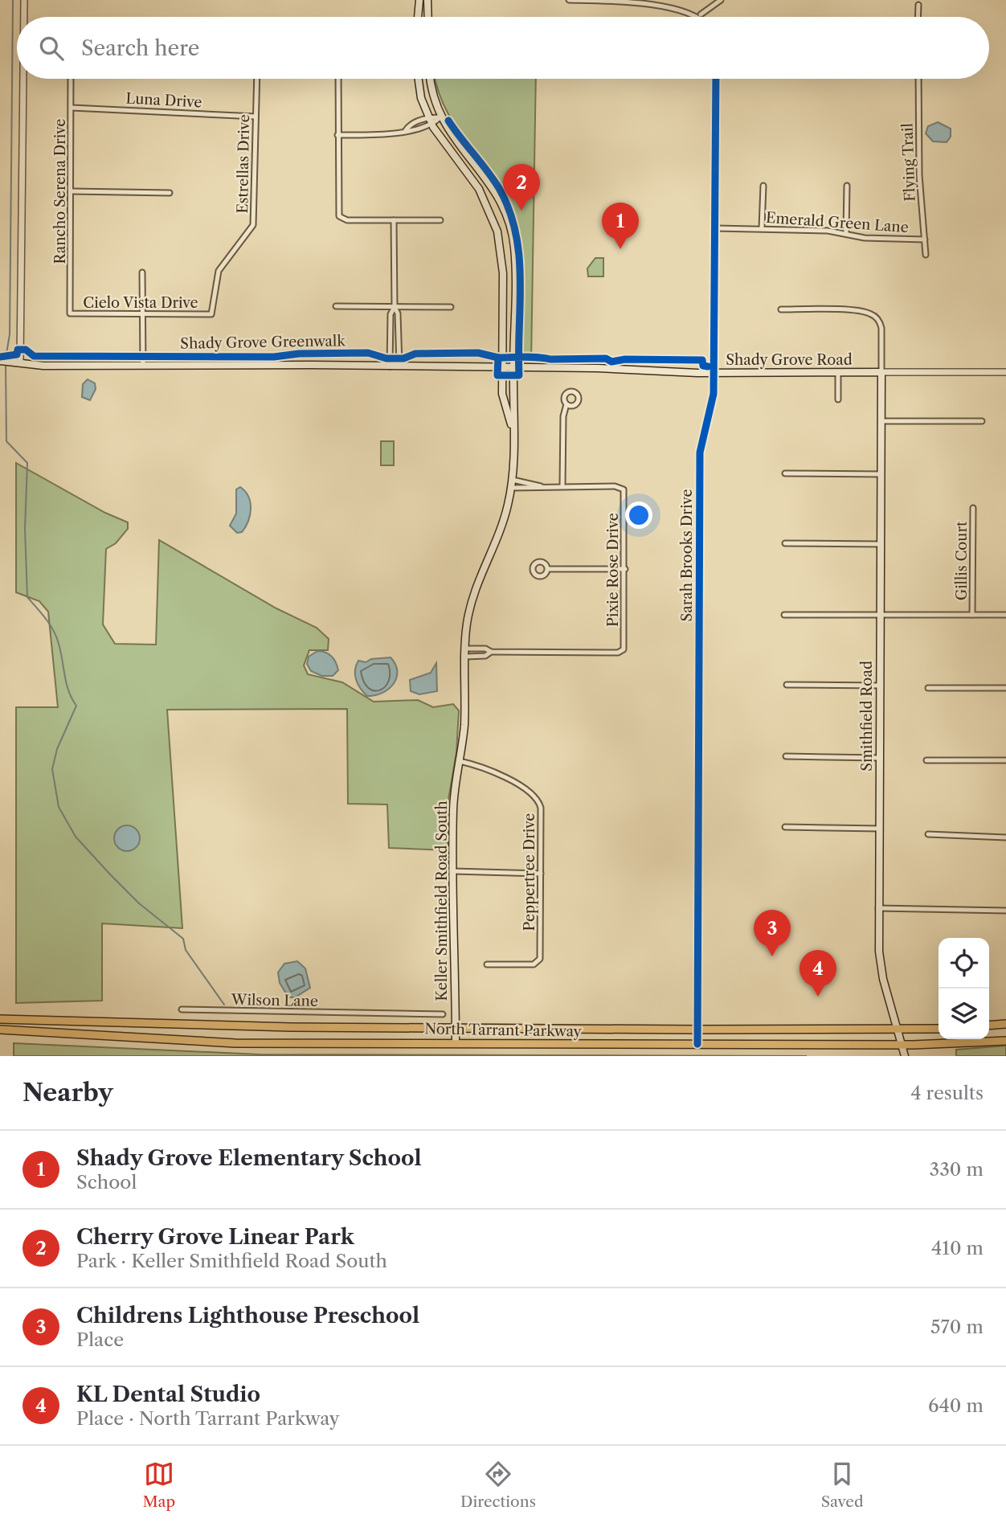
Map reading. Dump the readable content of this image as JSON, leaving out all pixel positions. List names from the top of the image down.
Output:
{
  "streets": {
    "main road": [
      "Shady Grove Road",
      "Smithfield Road",
      "Keller Smithfield Road South",
      "North Tarrant Parkway"
    ],
    "street": [
      "Luna Drive",
      "Flying Trail",
      "Estrellas Drive",
      "Rancho Serena Drive",
      "Emerald Green Lane",
      "Cielo Vista Drive",
      "Sarah Brooks Drive",
      "Gillis Court",
      "Pixie Rose Drive",
      "Peppertree Drive",
      "Wilson Lane"
    ],
    "cycle path": ["Shady Grove Greenwalk"]
  },
  "crossings": [
    ["Luna Drive", "Estrellas Drive"],
    ["Luna Drive", "Rancho Serena Drive"],
    ["Flying Trail", "Emerald Green Lane"],
    ["Estrellas Drive", "Cielo Vista Drive"],
    ["Rancho Serena Drive", "Cielo Vista Drive"],
    ["Emerald Green Lane", "Sarah Brooks Drive"],
    ["Shady Grove Road", "Sarah Brooks Drive"],
    ["Shady Grove Road", "Smithfield Road"],
    ["Shady Grove Road", "Keller Smithfield Road South"],
    ["Sarah Brooks Drive", "North Tarrant Parkway"],
    ["Smithfield Road", "North Tarrant Parkway"],
    ["Peppertree Drive", "Keller Smithfield Road South"],
    ["Keller Smithfield Road South", "North Tarrant Parkway"]
  ],
  "page": {
    "search": "Search here",
    "pins": [
      "2",
      "1",
      "3",
      "4"
    ],
    "heading": ["Nearby", "4 results"],
    "list": [
      {
        "mark": "1",
        "name": "Shady Grove Elementary School",
        "note": "School",
        "value": "330 m"
      },
      {
        "mark": "2",
        "name": "Cherry Grove Linear Park",
        "note": "Park · Keller Smithfield Road South",
        "value": "410 m"
      },
      {
        "mark": "3",
        "name": "Childrens Lighthouse Preschool",
        "note": "Place",
        "value": "570 m"
      },
      {
        "mark": "4",
        "name": "KL Dental Studio",
        "note": "Place · North Tarrant Parkway",
        "value": "640 m"
      }
    ],
    "nav": ["Map", "Directions", "Saved"]
  }
}
